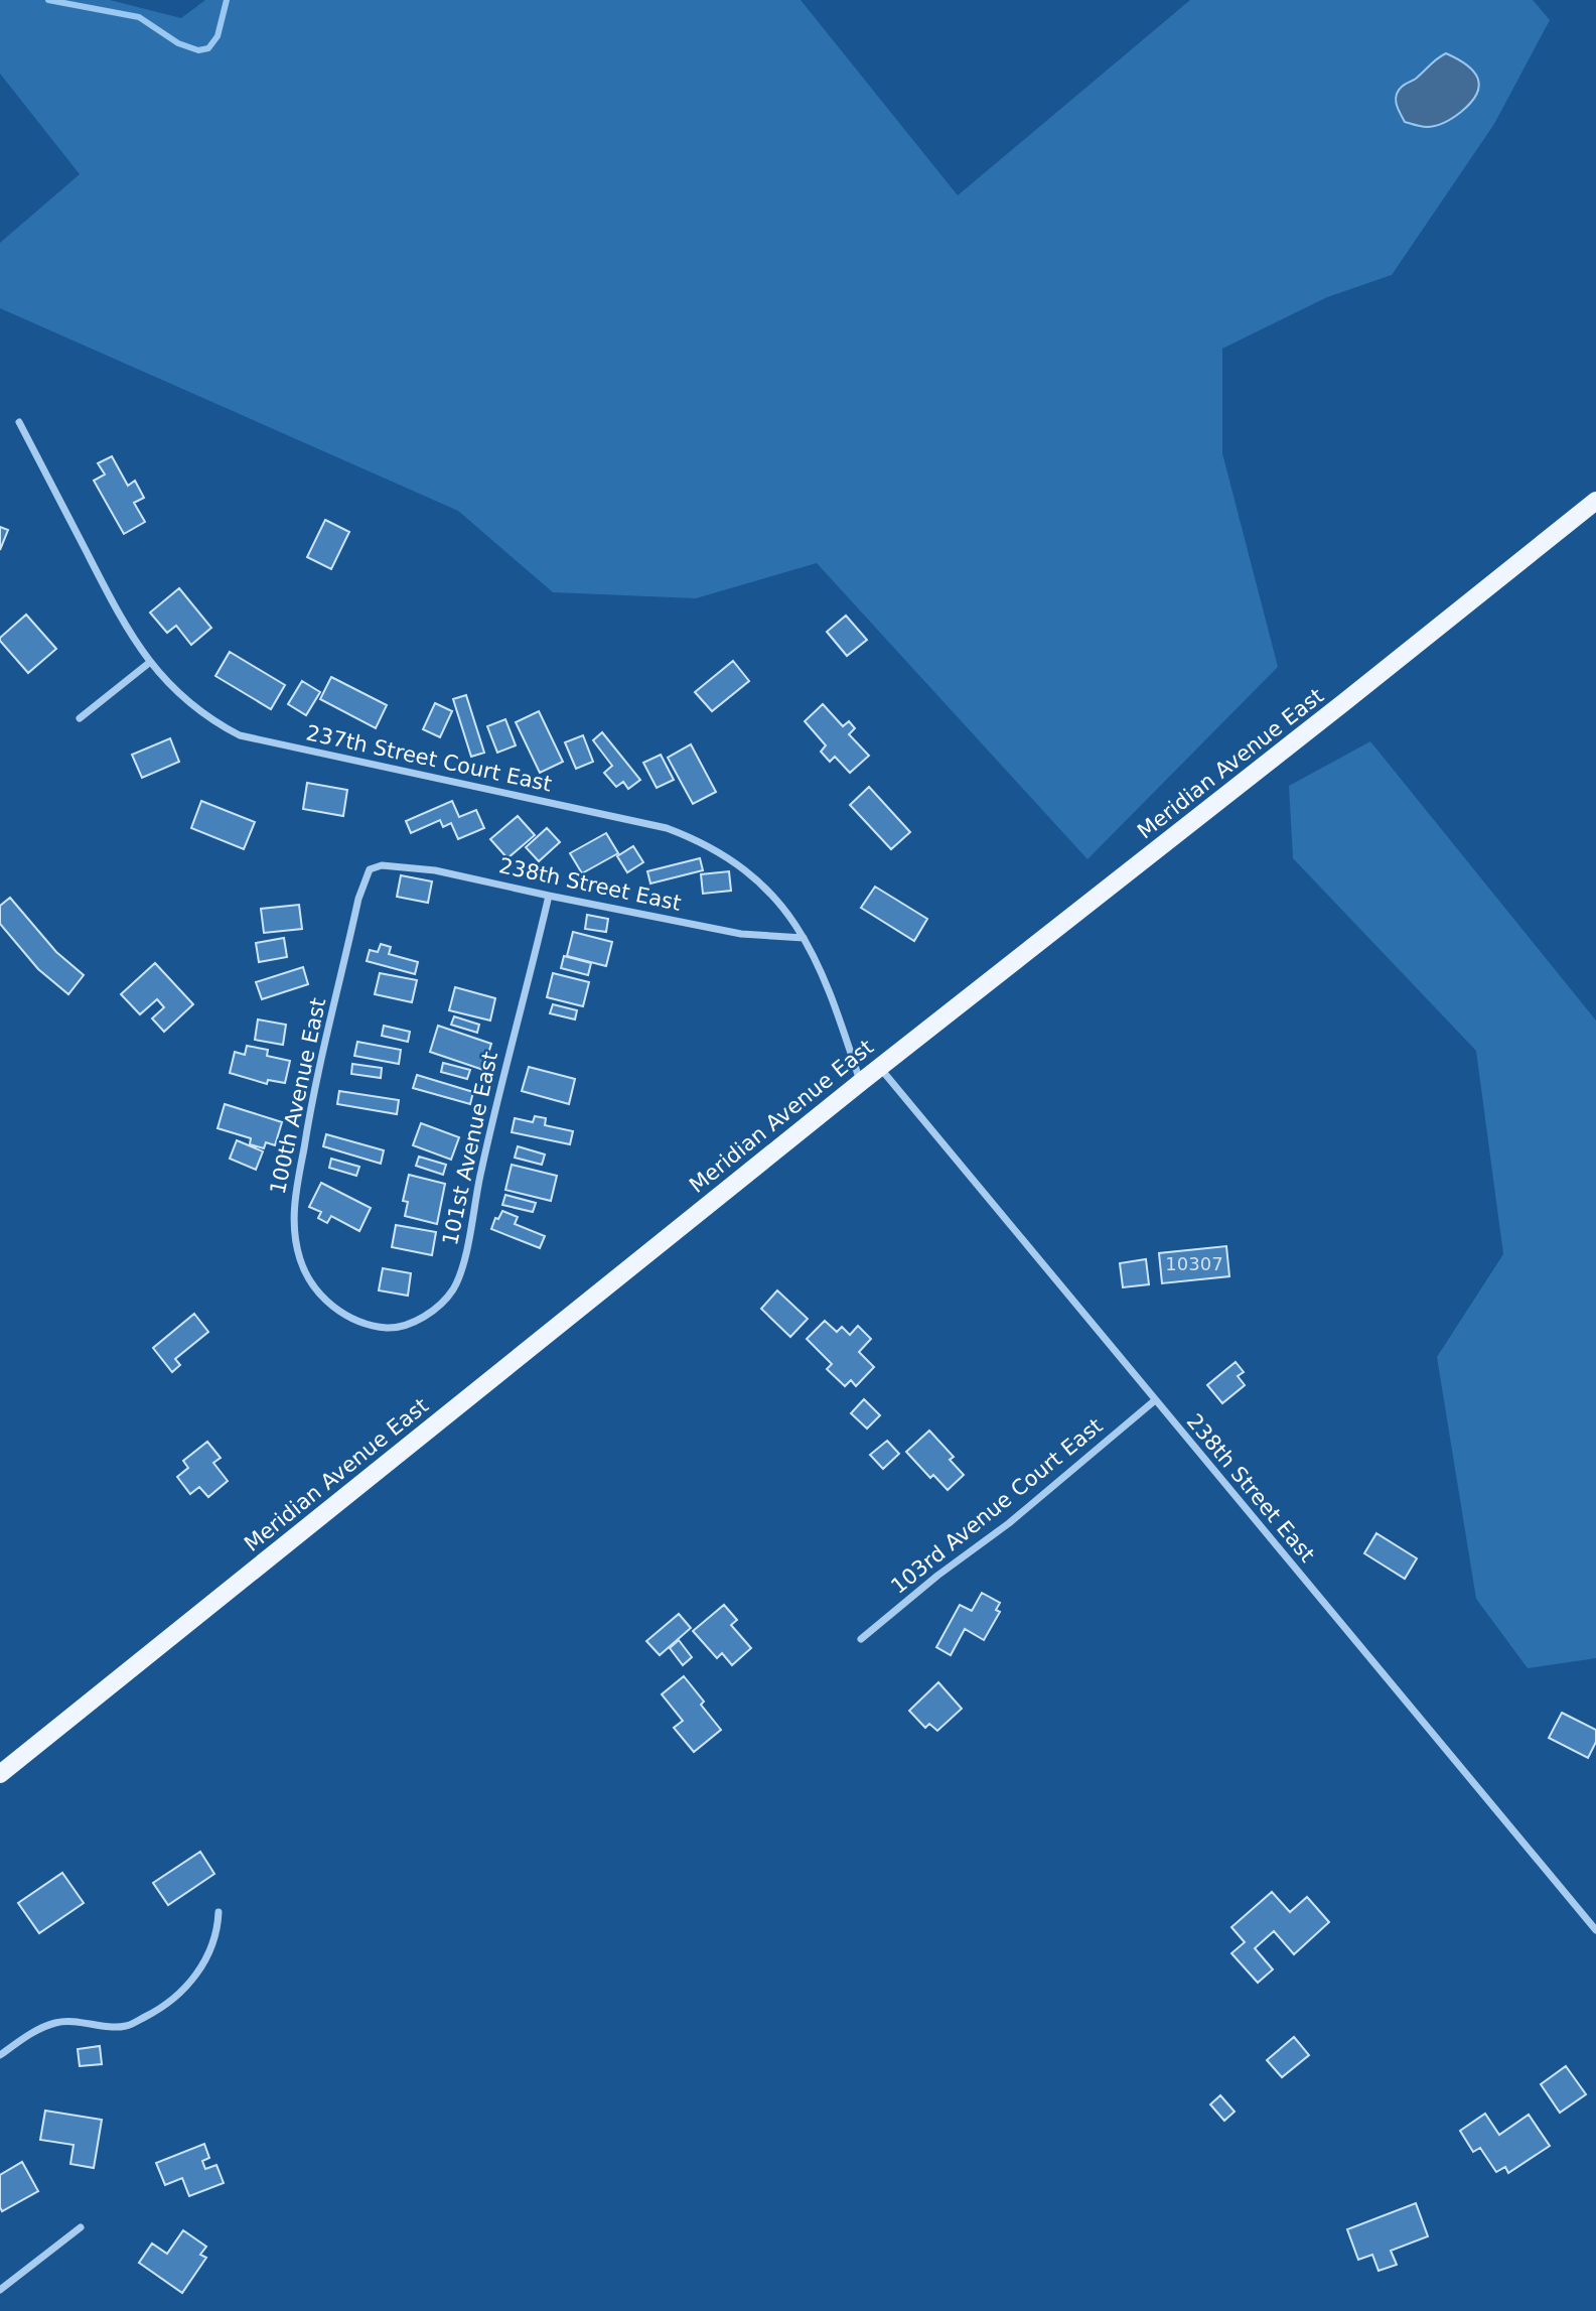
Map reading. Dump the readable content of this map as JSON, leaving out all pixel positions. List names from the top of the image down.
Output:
{
  "streets": {
    "main road": ["Meridian Avenue East"],
    "street": [
      "237th Street Court East",
      "238th Street East",
      "100th Avenue East",
      "101st Avenue East",
      "103rd Avenue Court East"
    ]
  },
  "crossings": [
    ["237th Street Court East", "Meridian Avenue East"],
    ["237th Street Court East", "238th Street East"],
    ["Meridian Avenue East", "238th Street East"],
    ["238th Street East", "100th Avenue East"],
    ["238th Street East", "101st Avenue East"],
    ["238th Street East", "103rd Avenue Court East"],
    ["100th Avenue East", "101st Avenue East"]
  ],
  "house_numbers": ["10307"]
}
